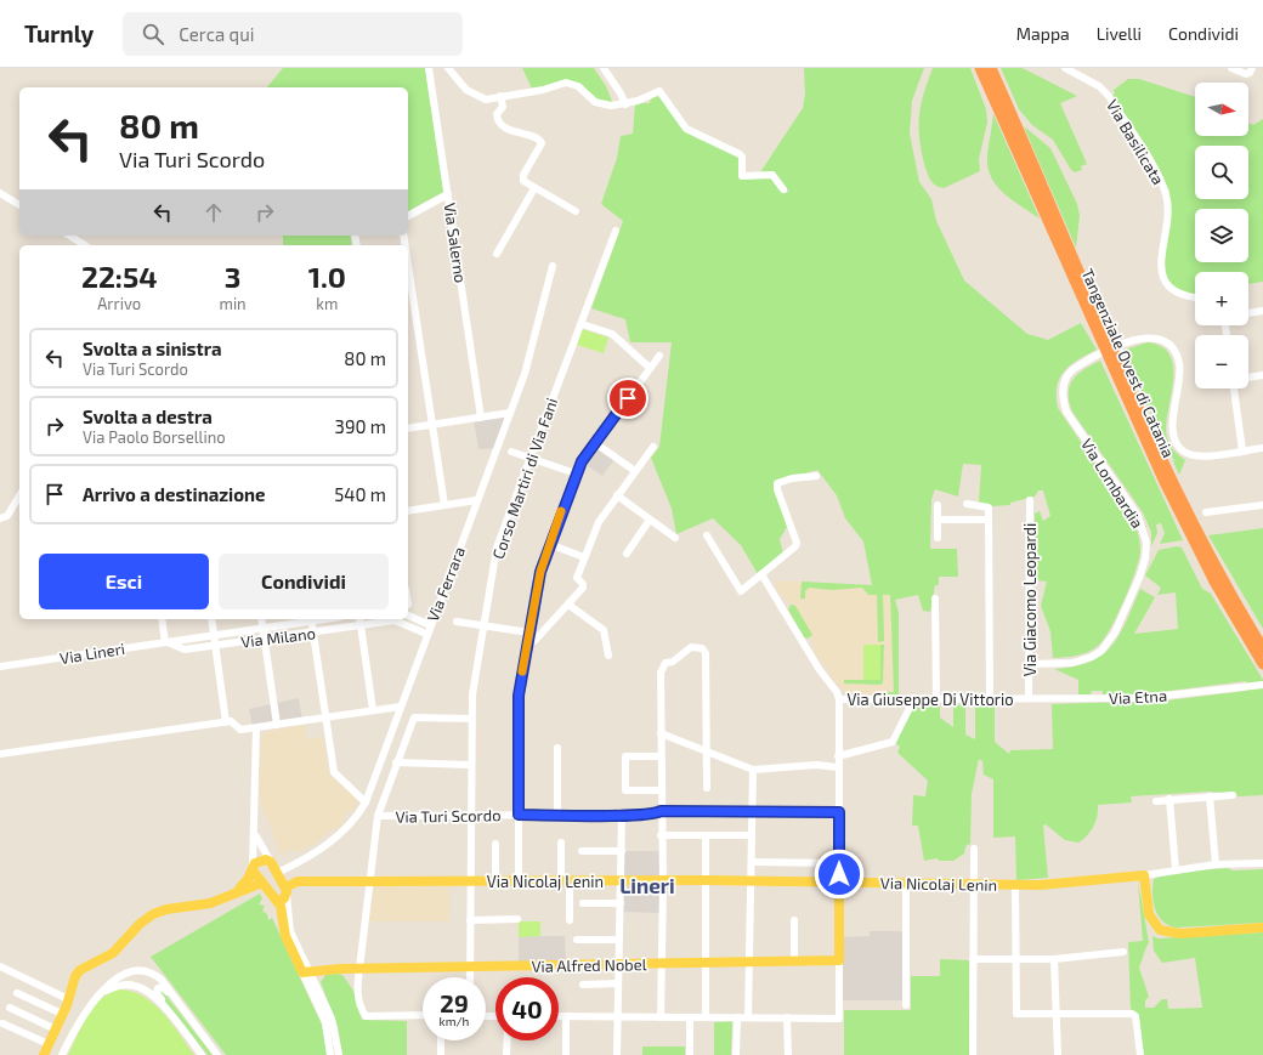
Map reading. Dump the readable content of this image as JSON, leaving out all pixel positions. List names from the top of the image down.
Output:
{
  "streets": {
    "highway": ["Tangenziale Ovest di Catania"],
    "main road": ["Via Nicolaj Lenin", "Via Alfred Nobel"],
    "street": [
      "Via Basilicata",
      "Via Salerno",
      "Corso Martiri di Via Fani",
      "Via Lombardia",
      "Via Ferrara",
      "Via Giacomo Leopardi",
      "Via Milano",
      "Via Lineri",
      "Via Etna",
      "Via Giuseppe Di Vittorio",
      "Via Turi Scordo"
    ]
  },
  "crossings": [
    ["Corso Martiri di Via Fani", "Via Turi Scordo"],
    ["Corso Martiri di Via Fani", "Via Nicolaj Lenin"],
    ["Corso Martiri di Via Fani", "Via Alfred Nobel"],
    ["Via Lombardia", "Via Giacomo Leopardi"],
    ["Via Ferrara", "Via Milano"],
    ["Via Giacomo Leopardi", "Via Etna"],
    ["Via Giacomo Leopardi", "Via Giuseppe Di Vittorio"],
    ["Via Milano", "Via Lineri"],
    ["Via Etna", "Via Giuseppe Di Vittorio"],
    ["Via Giuseppe Di Vittorio", "Via Turi Scordo"],
    ["Via Giuseppe Di Vittorio", "Via Nicolaj Lenin"]
  ],
  "districts": ["Lineri"],
  "north": "right",
  "page": {
    "header": "Turnly",
    "search": "Cerca qui",
    "nav": ["Mappa", "Livelli", "Condividi"],
    "map_buttons": ["+", "−"],
    "turn": ["80 m", "Via Turi Scordo"],
    "eta": [
      "22:54",
      "Arrivo",
      "3",
      "min",
      "1.0",
      "km"
    ],
    "list": [
      {
        "name": "Svolta a sinistra",
        "note": "Via Turi Scordo",
        "value": "80 m"
      },
      {
        "name": "Svolta a destra",
        "note": "Via Paolo Borsellino",
        "value": "390 m"
      },
      {
        "name": "Arrivo a destinazione",
        "value": "540 m"
      }
    ],
    "buttons": ["Esci", "Condividi"],
    "speed": "29 km/h",
    "limit": "40"
  }
}
